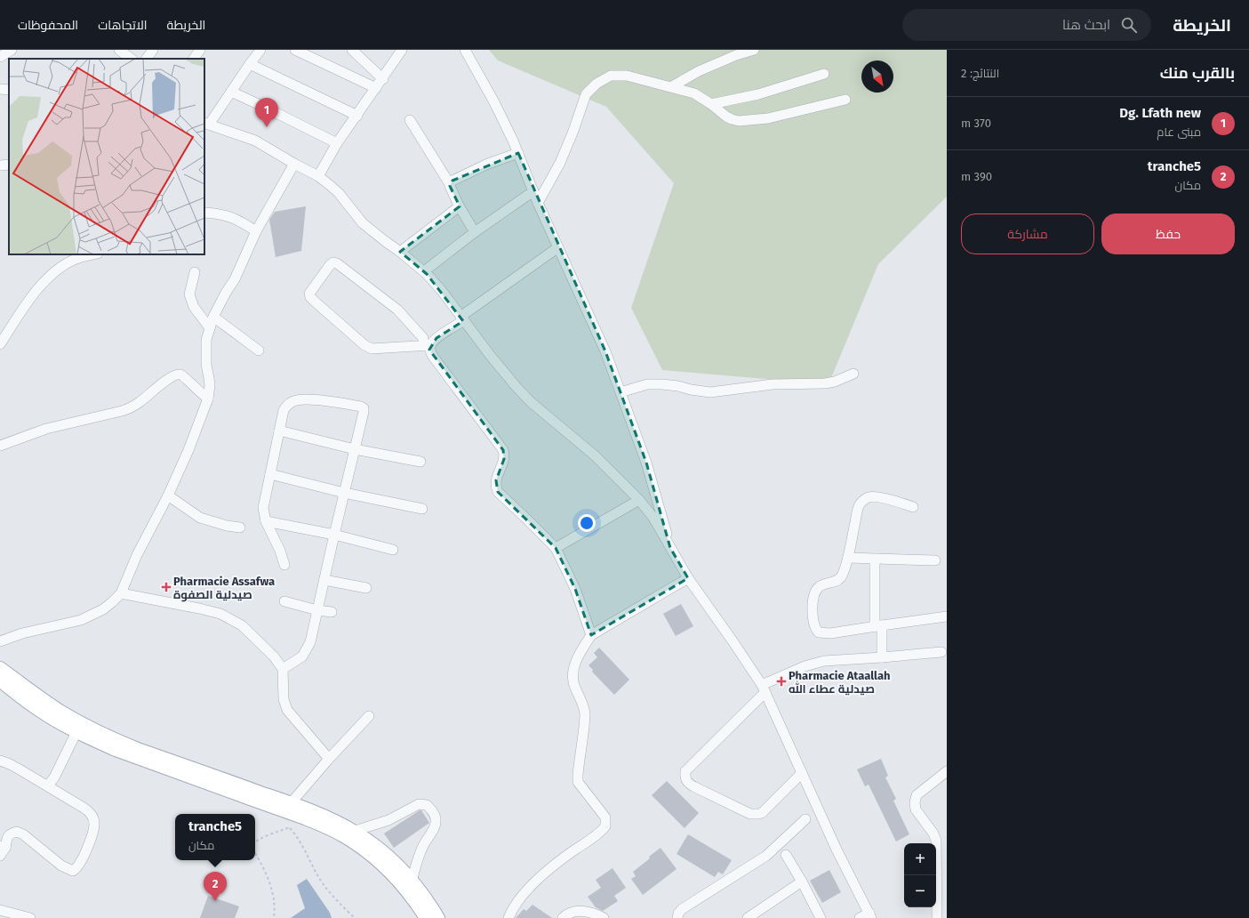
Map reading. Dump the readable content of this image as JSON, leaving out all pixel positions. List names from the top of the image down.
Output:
{
  "places": {
    "health": ["Pharmacie Assafwa صيدلية الصفوة", "Pharmacie Ataallah صيدلية عطاء الله"]
  },
  "north": "bottom right",
  "page": {
    "header": "الخريطة",
    "search": "ابحث هنا",
    "nav": ["الخريطة", "الاتجاهات", "المحفوظات"],
    "heading": ["بالقرب منك", "النتائج: 2"],
    "list": [
      {
        "mark": "1",
        "name": "Dg. Lfath new",
        "note": "مبنى عام",
        "value": "370 m"
      },
      {
        "mark": "2",
        "name": "tranche5",
        "note": "مكان",
        "value": "390 m"
      }
    ],
    "pins": ["1", "2"],
    "buttons": ["حفظ", "مشاركة"],
    "popup": ["tranche5", "مكان"],
    "map_buttons": ["+", "−"]
  }
}
